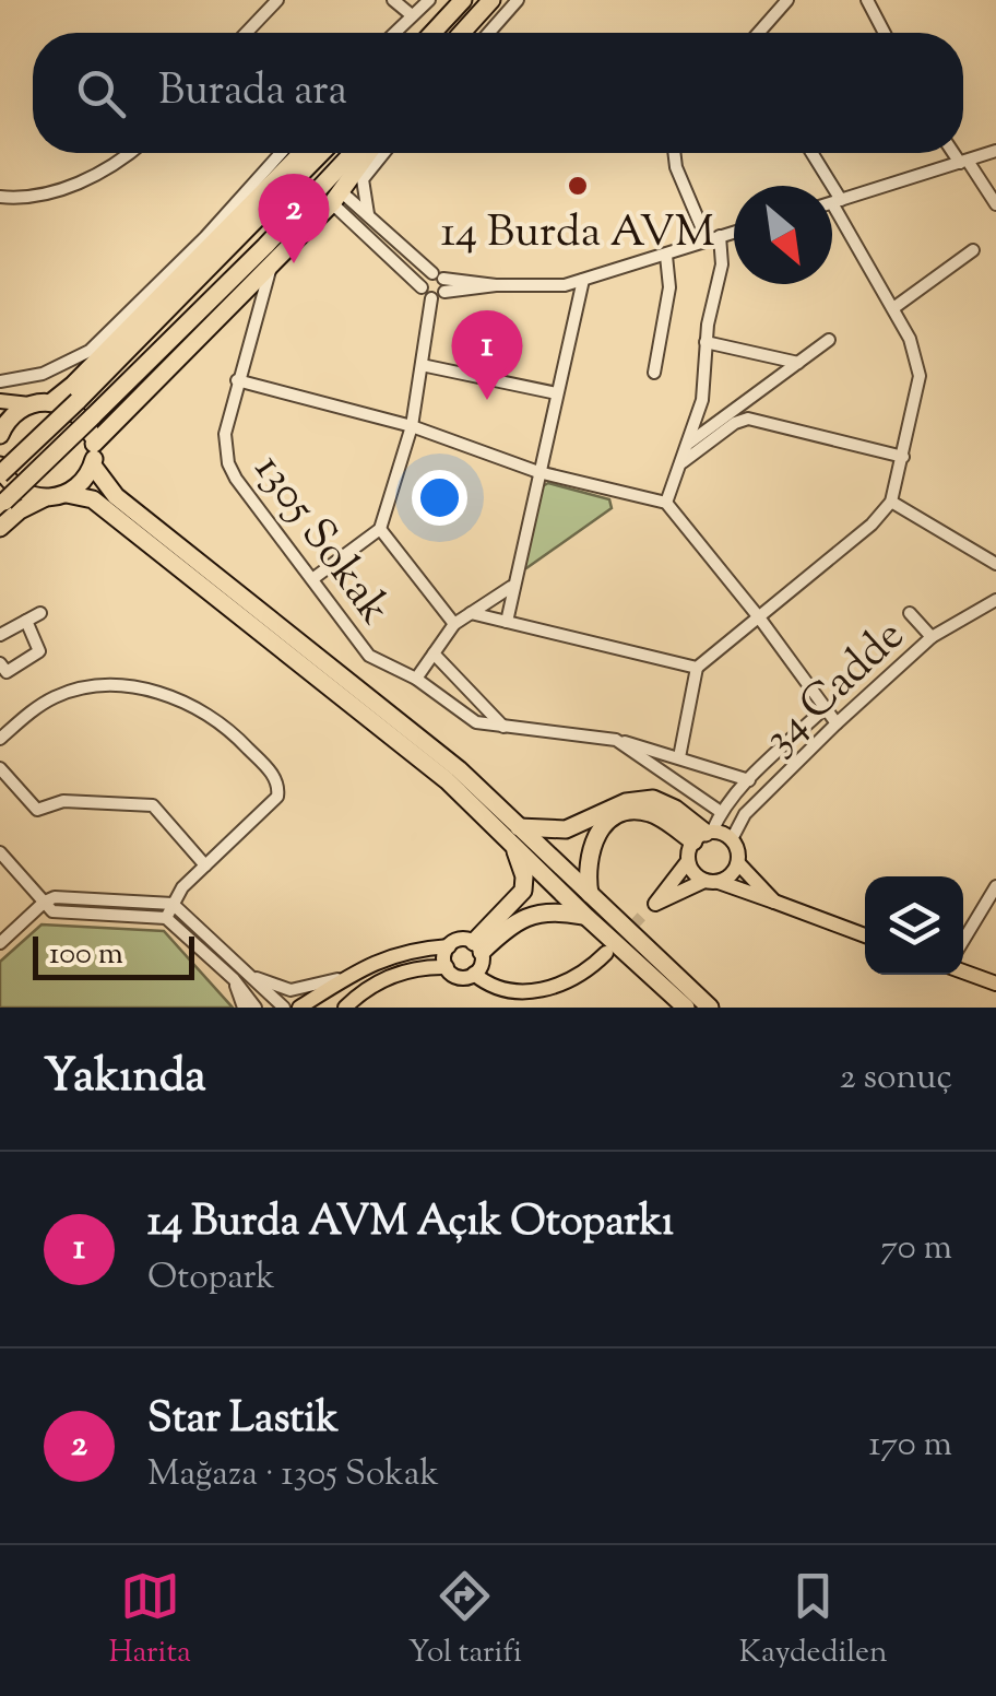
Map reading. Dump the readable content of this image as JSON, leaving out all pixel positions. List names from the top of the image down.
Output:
{
  "streets": {
    "street": ["1305 Sokak", "34 Cadde"]
  },
  "places": ["14 Burda AVM"],
  "scale_bar": "100 m",
  "north": "bottom right",
  "page": {
    "search": "Burada ara",
    "pins": ["2", "1"],
    "scale": "100 m",
    "heading": ["Yakında", "2 sonuç"],
    "list": [
      {
        "mark": "1",
        "name": "14 Burda AVM Açık Otoparkı",
        "note": "Otopark",
        "value": "70 m"
      },
      {
        "mark": "2",
        "name": "Star Lastik",
        "note": "Mağaza · 1305 Sokak",
        "value": "170 m"
      }
    ],
    "nav": ["Harita", "Yol tarifi", "Kaydedilen"]
  }
}
